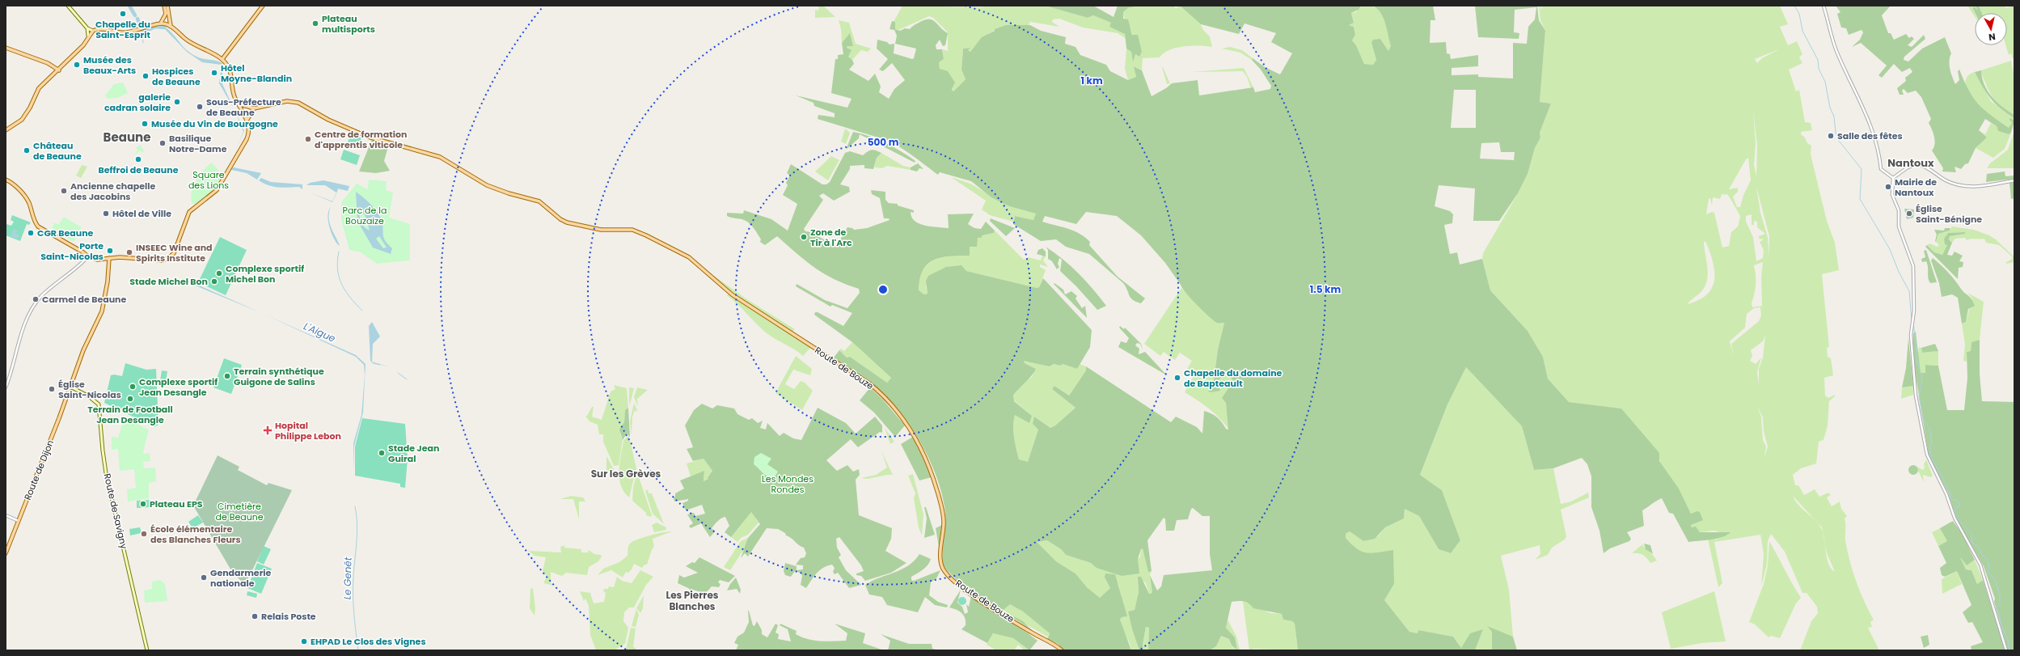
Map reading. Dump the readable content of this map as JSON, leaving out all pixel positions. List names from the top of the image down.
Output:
{
  "streets": {
    "main road": ["Route de Bouze", "Route de Dijon", "Route de Savigny"]
  },
  "crossings": [
    ["Route de Dijon", "Route de Savigny"]
  ],
  "districts": [
    "Beaune",
    "Nantoux",
    "Sur les Grèves",
    "Les Pierres Blanches"
  ],
  "water": ["L'Aigue", "Le Genêt"],
  "parks": [
    "Square des Lions",
    "Parc de la Bouzaize",
    "Les Mondes Rondes",
    "Cimetière de Beaune"
  ],
  "places": {
    "other": [
      "Chapelle du Saint-Esprit",
      "Plateau multisports",
      "Musée des Beaux-Arts",
      "Hôtel Moyne-Blandin",
      "Hospices de Beaune",
      "galerie cadran solaire",
      "Sous-Préfecture de Beaune",
      "Musée du Vin de Bourgogne",
      "Salle des fêtes",
      "Centre de formation d'apprentis viticole",
      "Basilique Notre-Dame",
      "Château de Beaune",
      "Beffroi de Beaune",
      "Mairie de Nantoux",
      "Ancienne chapelle des Jacobins",
      "Hôtel de Ville",
      "Église Saint-Bénigne",
      "CGR Beaune",
      "Zone de Tir à l'Arc",
      "Porte Saint-Nicolas",
      "INSEEC Wine and Spirits Institute",
      "Complexe sportif Michel Bon",
      "Stade Michel Bon",
      "Carmel de Beaune",
      "Terrain synthétique Guigone de Salins",
      "Chapelle du domaine de Bapteault",
      "Complexe sportif Jean Desangle",
      "Église Saint-Nicolas",
      "Terrain de Football Jean Desangle",
      "Stade Jean Guiral",
      "Plateau EPS",
      "École élémentaire des Blanches Fleurs",
      "Gendarmerie nationale",
      "Relais Poste",
      "EHPAD Le Clos des Vignes"
    ],
    "health": ["Hopital Philippe Lebon"]
  },
  "north": "bottom",
  "rings": ["1 km", "500 m", "1.5 km"]
}
